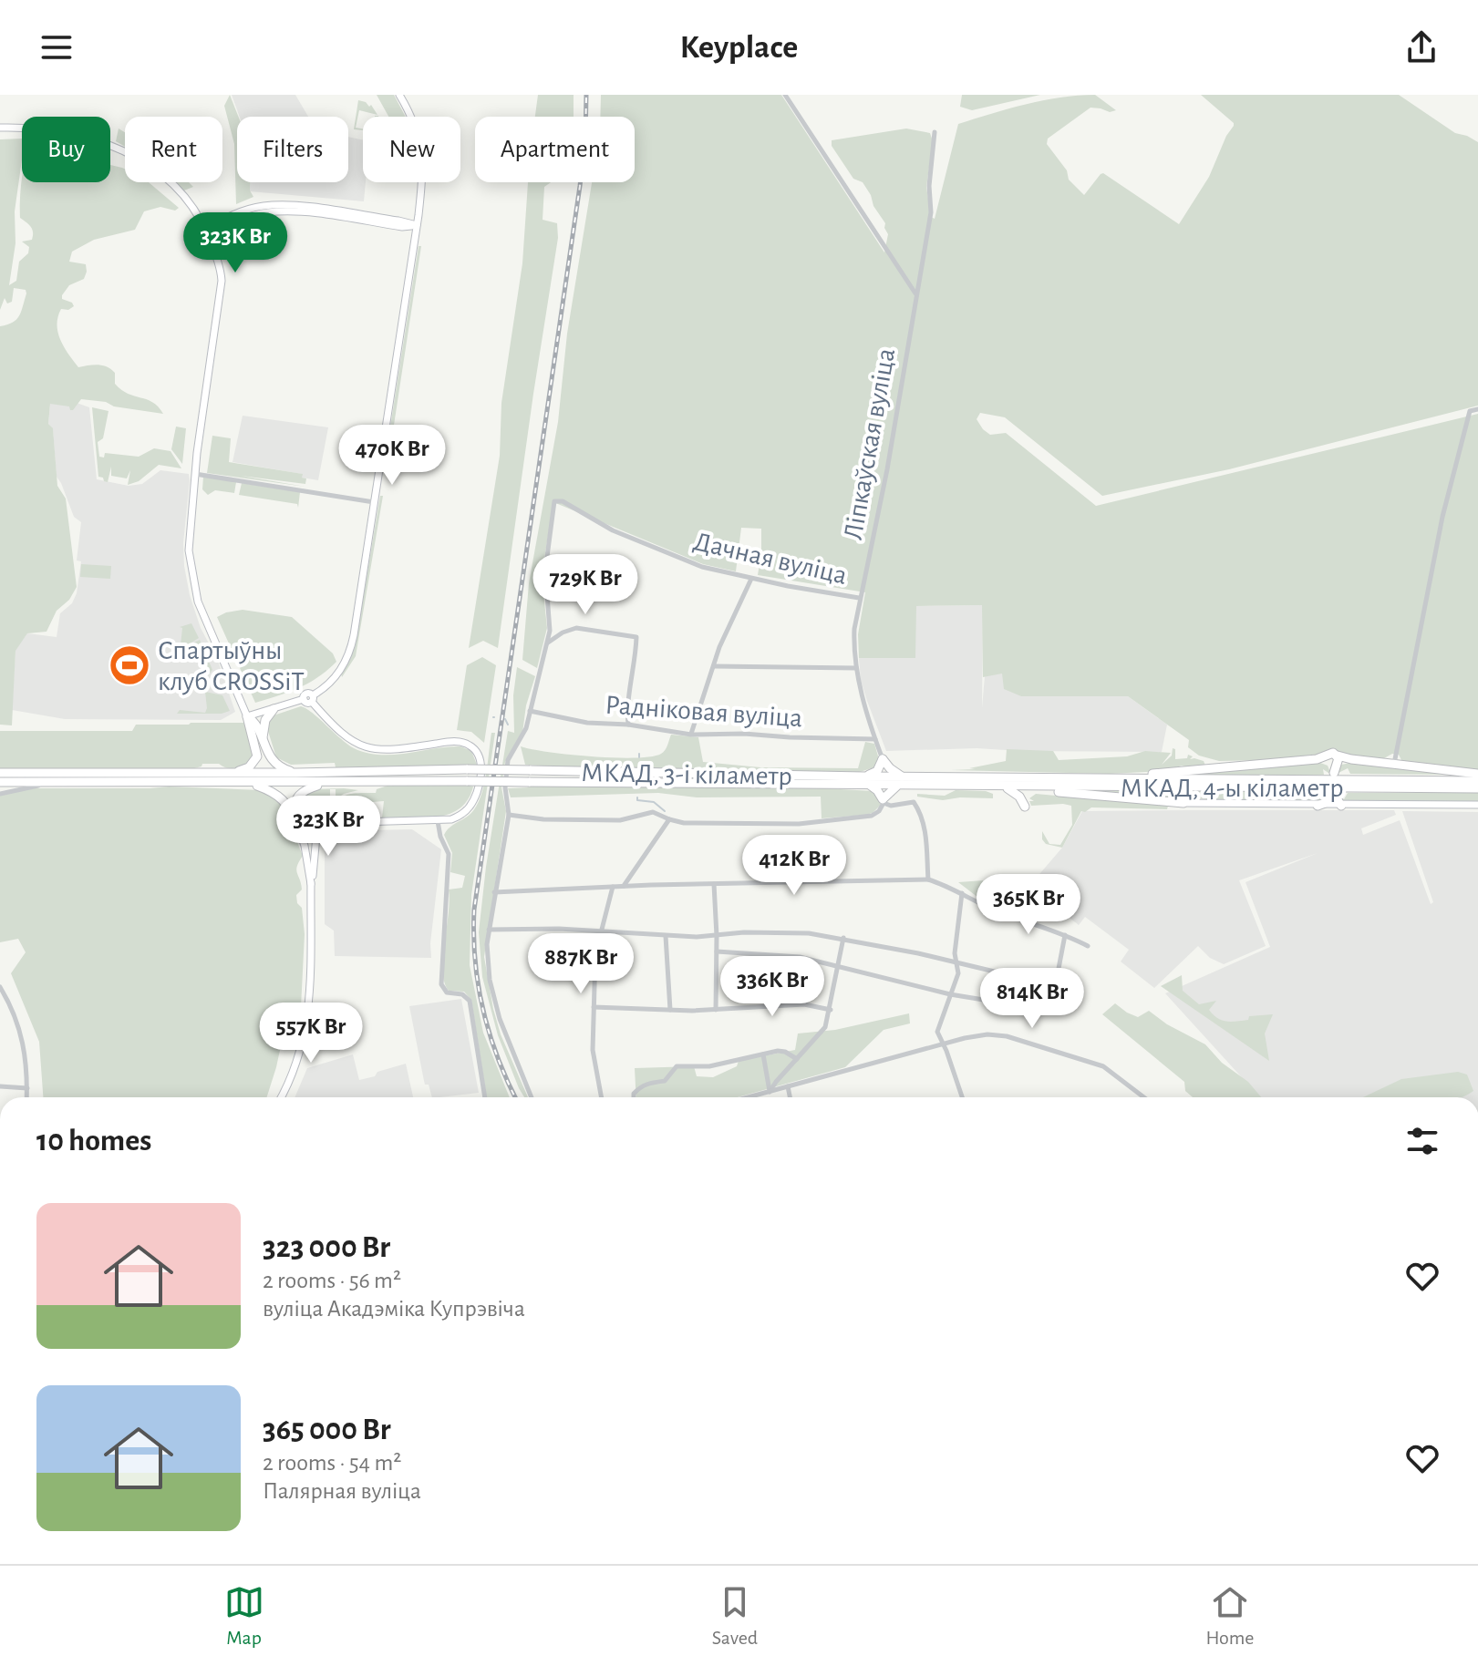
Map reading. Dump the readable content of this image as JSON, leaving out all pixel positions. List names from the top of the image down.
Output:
{
  "streets": {
    "highway": ["МКАД, 3-і кіламетр", "МКАД, 4-ы кіламетр"],
    "street": ["Ліпкаўская вуліца", "Дачная вуліца", "Радніковая вуліца"]
  },
  "crossings": [
    ["Ліпкаўская вуліца", "Дачная вуліца"],
    ["Ліпкаўская вуліца", "Радніковая вуліца"],
    ["МКАД, 3-і кіламетр", "МКАД, 4-ы кіламетр"]
  ],
  "places": {
    "sports": ["Спартыўны клуб CROSSiT"]
  },
  "page": {
    "header": "Keyplace",
    "chip": [
      "Buy",
      "Rent",
      "Filters",
      "New",
      "Apartment"
    ],
    "price": [
      "323K Br",
      "470K Br",
      "729K Br",
      "323K Br",
      "412K Br",
      "365K Br",
      "887K Br",
      "336K Br",
      "814K Br",
      "557K Br"
    ],
    "heading": "10 homes",
    "list": [
      {
        "name": "323 000 Br",
        "note": "2 rooms · 56 m² · вуліца Акадэміка Купрэвіча"
      },
      {
        "name": "365 000 Br",
        "note": "2 rooms · 54 m² · Палярная вуліца"
      }
    ],
    "tabs": ["Map", "Saved", "Home"]
  }
}
